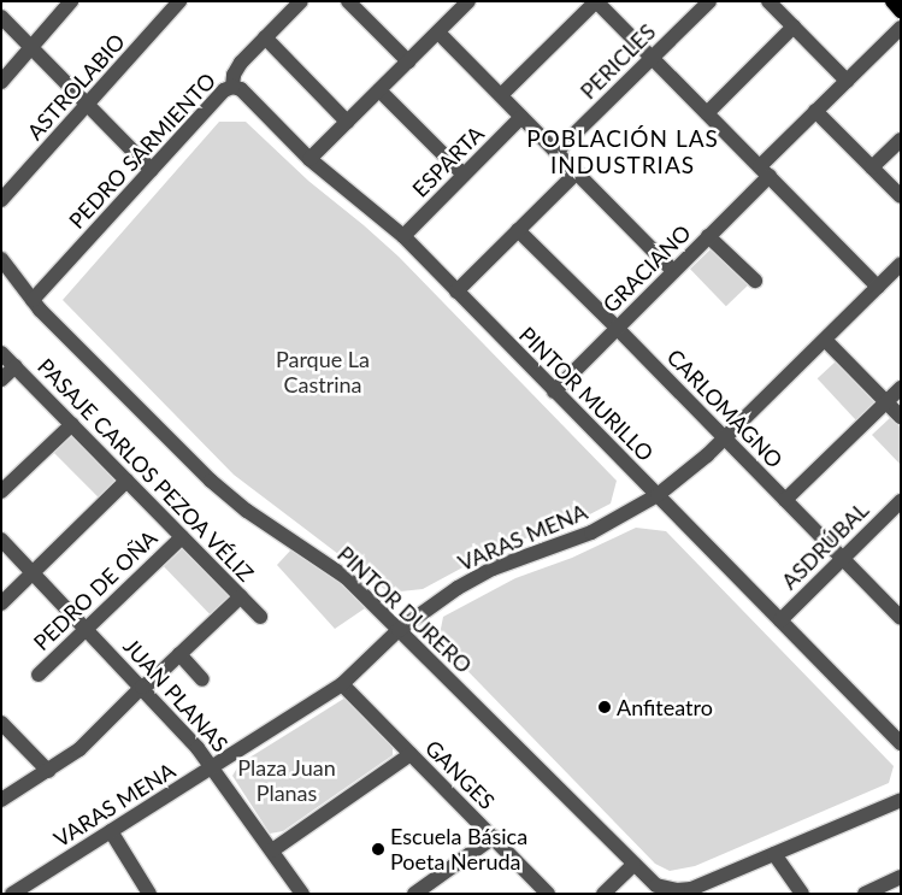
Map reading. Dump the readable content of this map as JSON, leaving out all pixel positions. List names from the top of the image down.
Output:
{
  "streets": {
    "street": [
      "PERICLES",
      "ASTROLABIO",
      "PEDRO SARMIENTO",
      "ESPARTA",
      "GRACIANO",
      "PINTOR MURILLO",
      "CARLOMAGNO",
      "PASAJE CARLOS PEZOA VÉLIZ",
      "VARAS MENA",
      "ASDRÚBAL",
      "PEDRO DE OÑA",
      "PINTOR DURERO",
      "JUAN PLANAS",
      "GANGES"
    ]
  },
  "crossings": [
    ["PEDRO SARMIENTO", "PINTOR MURILLO"],
    ["PEDRO SARMIENTO", "PINTOR DURERO"],
    ["ESPARTA", "PINTOR MURILLO"],
    ["GRACIANO", "PINTOR MURILLO"],
    ["GRACIANO", "CARLOMAGNO"],
    ["PINTOR MURILLO", "VARAS MENA"],
    ["PINTOR MURILLO", "ASDRÚBAL"],
    ["CARLOMAGNO", "VARAS MENA"],
    ["CARLOMAGNO", "ASDRÚBAL"],
    ["PASAJE CARLOS PEZOA VÉLIZ", "PEDRO DE OÑA"],
    ["VARAS MENA", "PINTOR DURERO"],
    ["VARAS MENA", "JUAN PLANAS"],
    ["VARAS MENA", "GANGES"],
    ["PEDRO DE OÑA", "JUAN PLANAS"]
  ],
  "districts": ["POBLACIÓN LAS INDUSTRIAS"],
  "parks": ["Parque La Castrina", "Plaza Juan Planas"],
  "places": ["Anfiteatro", "Escuela Básica Poeta Neruda"]
}
